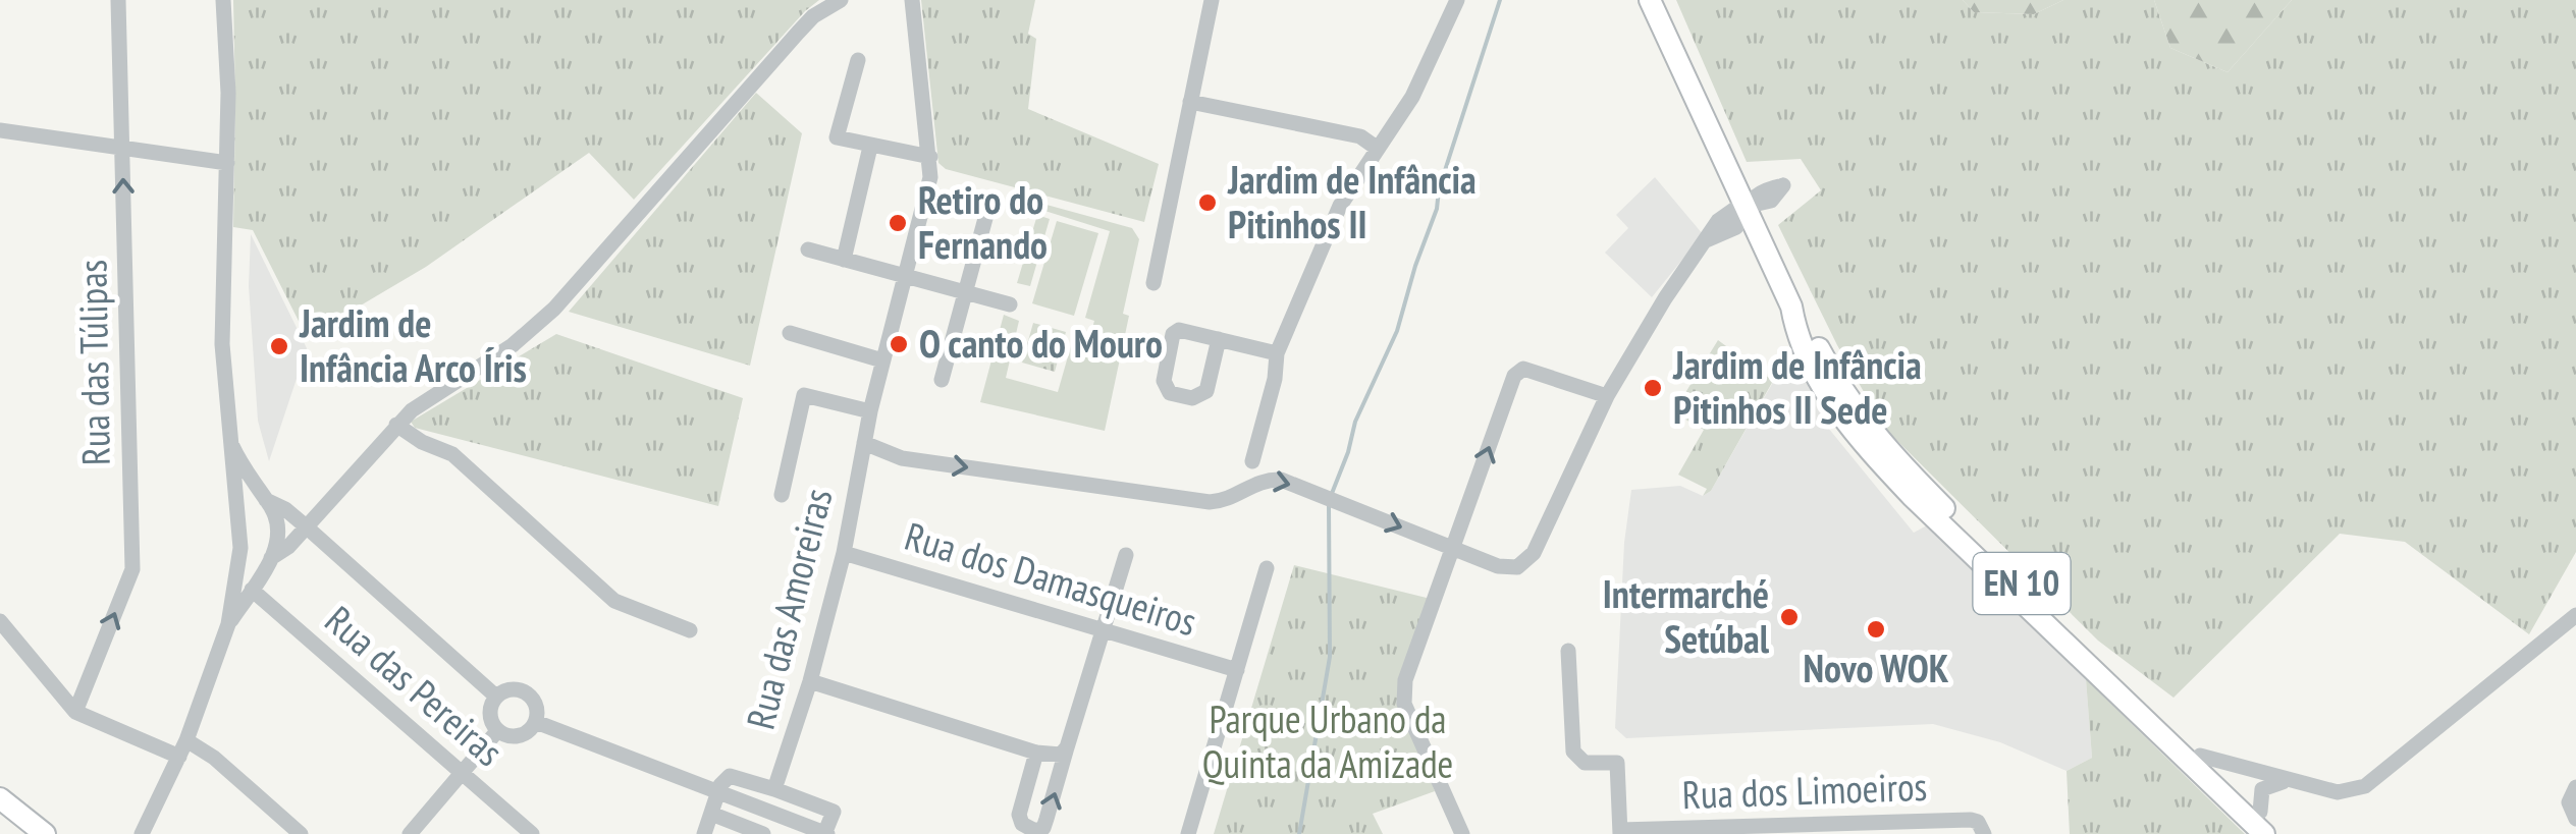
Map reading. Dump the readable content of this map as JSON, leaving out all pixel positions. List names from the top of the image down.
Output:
{
  "streets": {
    "main road": ["EN 10"],
    "street": [
      "Rua das Túlipas",
      "Rua dos Damasqueiros",
      "Rua das Amoreiras",
      "Rua das Pereiras",
      "Rua dos Limoeiros"
    ]
  },
  "crossings": [
    ["Rua dos Damasqueiros", "Rua das Amoreiras"]
  ],
  "parks": ["Parque Urbano da Quinta da Amizade"],
  "places": [
    "Jardim de Infância Pitinhos II",
    "Retiro do Fernando",
    "O canto do Mouro",
    "Jardim de Infância Arco Íris",
    "Jardim de Infância Pitinhos II Sede",
    "Intermarché Setúbal",
    "Novo WOK"
  ]
}
